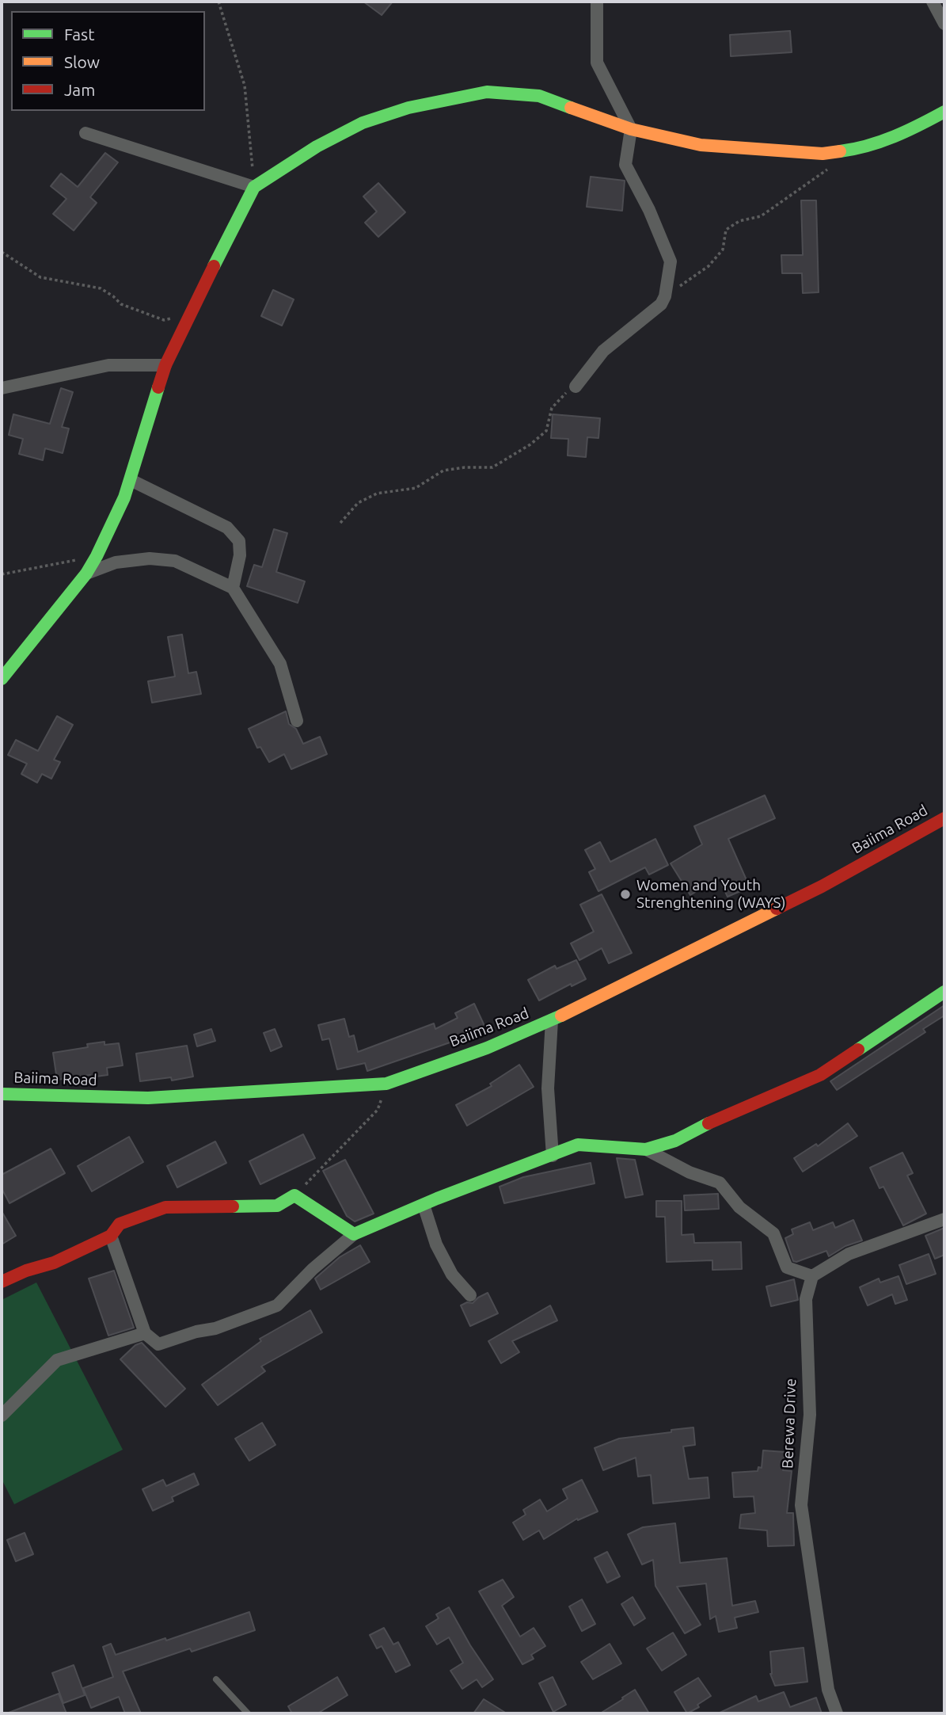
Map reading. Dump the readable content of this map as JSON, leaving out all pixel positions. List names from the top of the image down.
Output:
{
  "streets": {
    "street": ["Baiima Road", "Berewa Drive"]
  },
  "places": ["Women and Youth Strenghtening (WAYS)"],
  "legend": ["Fast", "Slow", "Jam"]
}
